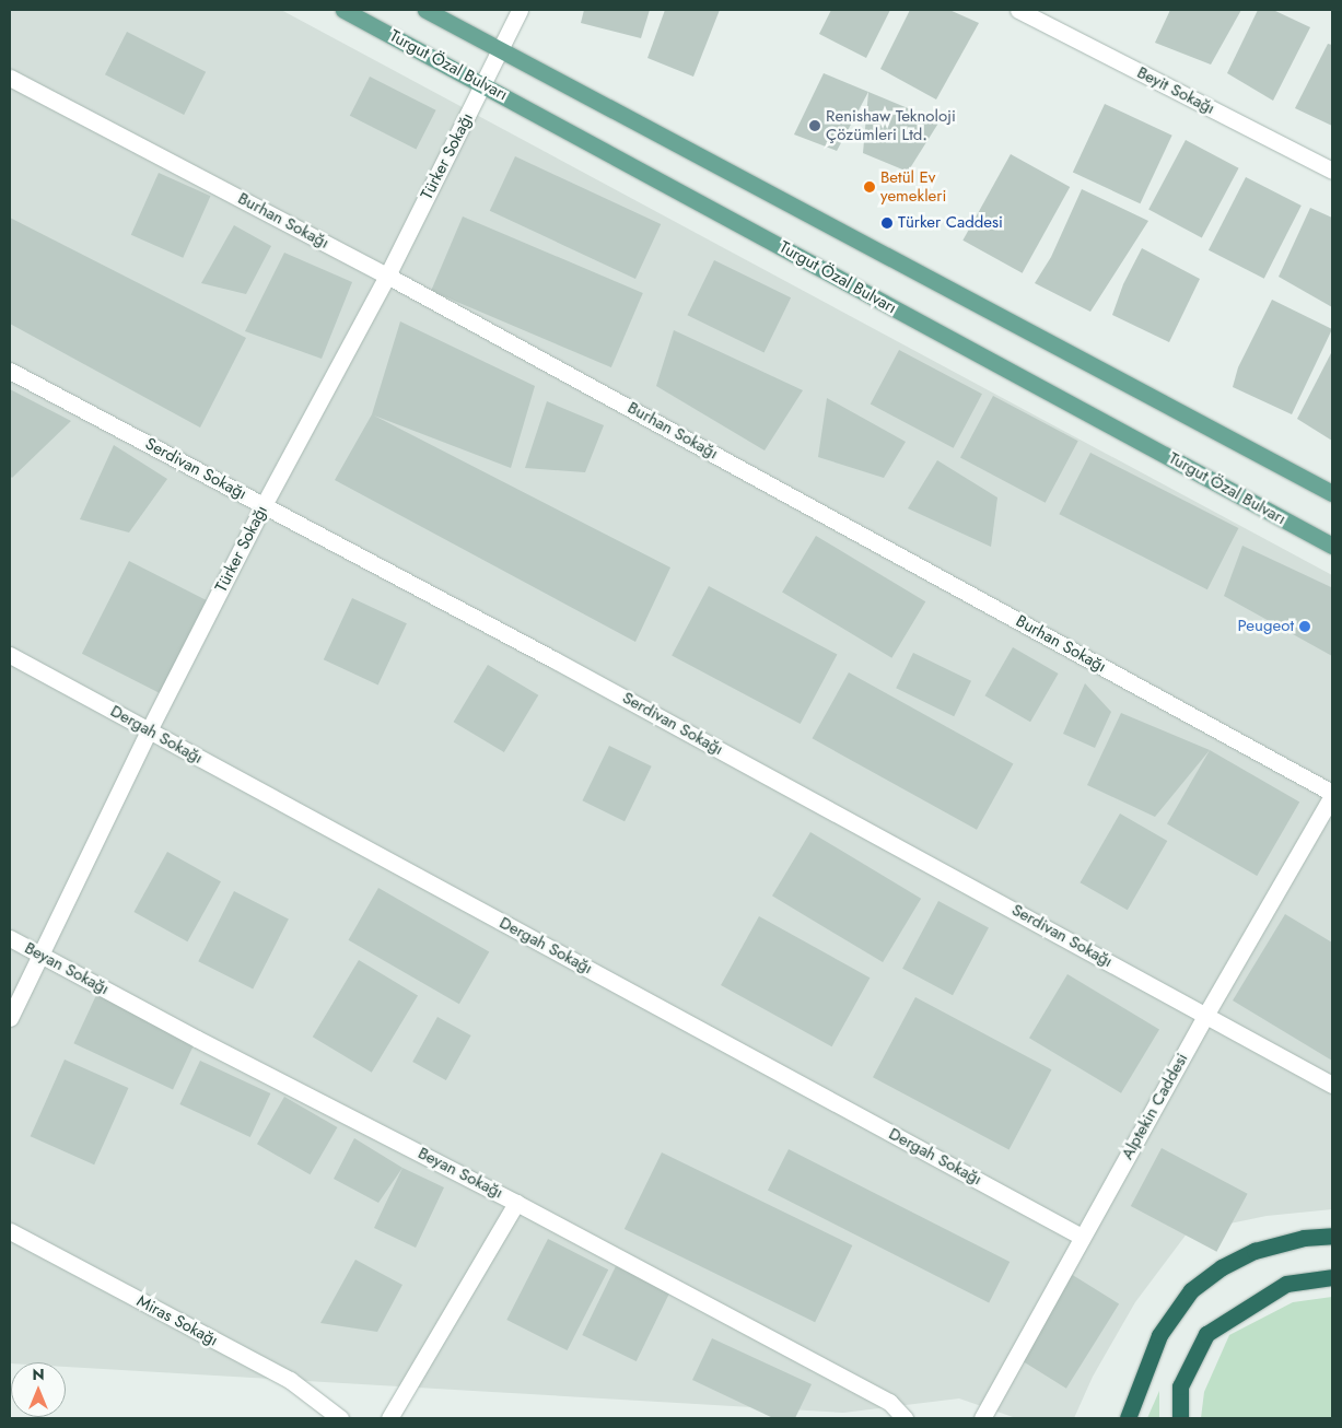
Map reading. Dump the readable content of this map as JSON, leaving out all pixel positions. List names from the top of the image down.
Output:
{
  "streets": {
    "main road": ["Turgut Özal Bulvarı"],
    "street": [
      "Beyit Sokağı",
      "Türker Sokağı",
      "Burhan Sokağı",
      "Serdivan Sokağı",
      "Dergah Sokağı",
      "Beyan Sokağı",
      "Alptekin Caddesi",
      "Miras Sokağı"
    ]
  },
  "crossings": [
    ["Turgut Özal Bulvarı", "Türker Sokağı"],
    ["Türker Sokağı", "Burhan Sokağı"],
    ["Türker Sokağı", "Serdivan Sokağı"],
    ["Türker Sokağı", "Dergah Sokağı"],
    ["Türker Sokağı", "Beyan Sokağı"],
    ["Burhan Sokağı", "Alptekin Caddesi"],
    ["Serdivan Sokağı", "Alptekin Caddesi"],
    ["Dergah Sokağı", "Alptekin Caddesi"]
  ],
  "places": [
    "Renishaw Teknoloji Çözümleri Ltd.",
    "Betül Ev yemekleri",
    "Türker Caddesi",
    "Peugeot"
  ],
  "north": "top"
}
